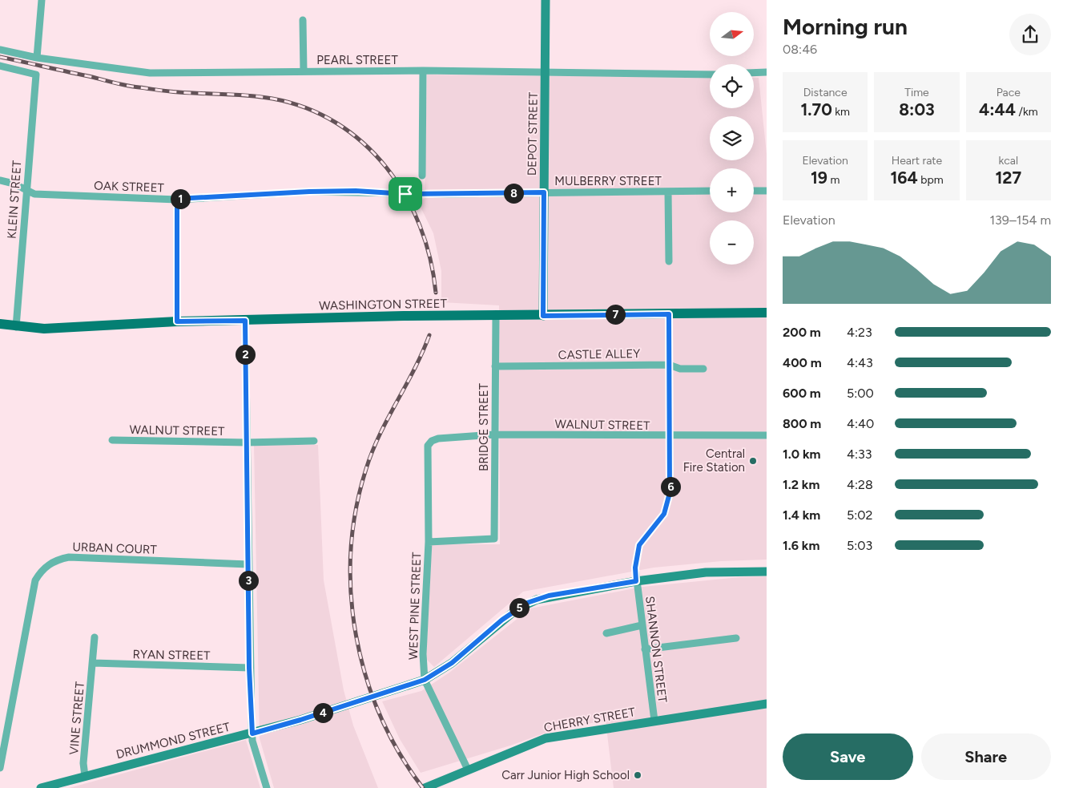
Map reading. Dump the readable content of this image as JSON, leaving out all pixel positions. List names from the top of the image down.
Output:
{
  "streets": {
    "main road": ["WASHINGTON STREET"],
    "street": [
      "PEARL STREET",
      "DEPOT STREET",
      "MULBERRY STREET",
      "OAK STREET",
      "KLEIN STREET",
      "CASTLE ALLEY",
      "WALNUT STREET",
      "BRIDGE STREET",
      "URBAN COURT",
      "WEST PINE STREET",
      "SHANNON STREET",
      "RYAN STREET",
      "VINE STREET",
      "CHERRY STREET",
      "DRUMMOND STREET"
    ]
  },
  "crossings": [
    ["PEARL STREET", "DEPOT STREET"],
    ["DEPOT STREET", "MULBERRY STREET"],
    ["DEPOT STREET", "WASHINGTON STREET"],
    ["MULBERRY STREET", "OAK STREET"],
    ["OAK STREET", "KLEIN STREET"],
    ["KLEIN STREET", "WASHINGTON STREET"],
    ["WASHINGTON STREET", "BRIDGE STREET"],
    ["WASHINGTON STREET", "SHANNON STREET"],
    ["CASTLE ALLEY", "BRIDGE STREET"],
    ["CASTLE ALLEY", "SHANNON STREET"],
    ["WALNUT STREET", "BRIDGE STREET"],
    ["WALNUT STREET", "WEST PINE STREET"],
    ["WALNUT STREET", "SHANNON STREET"],
    ["BRIDGE STREET", "WEST PINE STREET"],
    ["WEST PINE STREET", "CHERRY STREET"],
    ["WEST PINE STREET", "DRUMMOND STREET"],
    ["SHANNON STREET", "CHERRY STREET"],
    ["SHANNON STREET", "DRUMMOND STREET"],
    ["RYAN STREET", "VINE STREET"],
    ["VINE STREET", "DRUMMOND STREET"]
  ],
  "places": ["Central Fire Station", "Carr Junior High School"],
  "north": "right",
  "page": {
    "heading": ["Morning run", "08:46"],
    "map_buttons": ["+", "−"],
    "stats": [
      ["Distance", "1.70 km"],
      ["Time", "8:03"],
      ["Pace", "4:44 /km"],
      ["Elevation", "19 m"],
      ["Heart rate", "164 bpm"],
      ["kcal", "127"]
    ],
    "pins": [
      "8",
      "1",
      "7",
      "2",
      "6",
      "3",
      "5",
      "4"
    ],
    "chart": ["Elevation", "139–154 m"],
    "list": [
      {
        "name": "200 m",
        "note": "4:23"
      },
      {
        "name": "400 m",
        "note": "4:43"
      },
      {
        "name": "600 m",
        "note": "5:00"
      },
      {
        "name": "800 m",
        "note": "4:40"
      },
      {
        "name": "1.0 km",
        "note": "4:33"
      },
      {
        "name": "1.2 km",
        "note": "4:28"
      },
      {
        "name": "1.4 km",
        "note": "5:02"
      },
      {
        "name": "1.6 km",
        "note": "5:03"
      }
    ],
    "buttons": ["Save", "Share"]
  }
}
